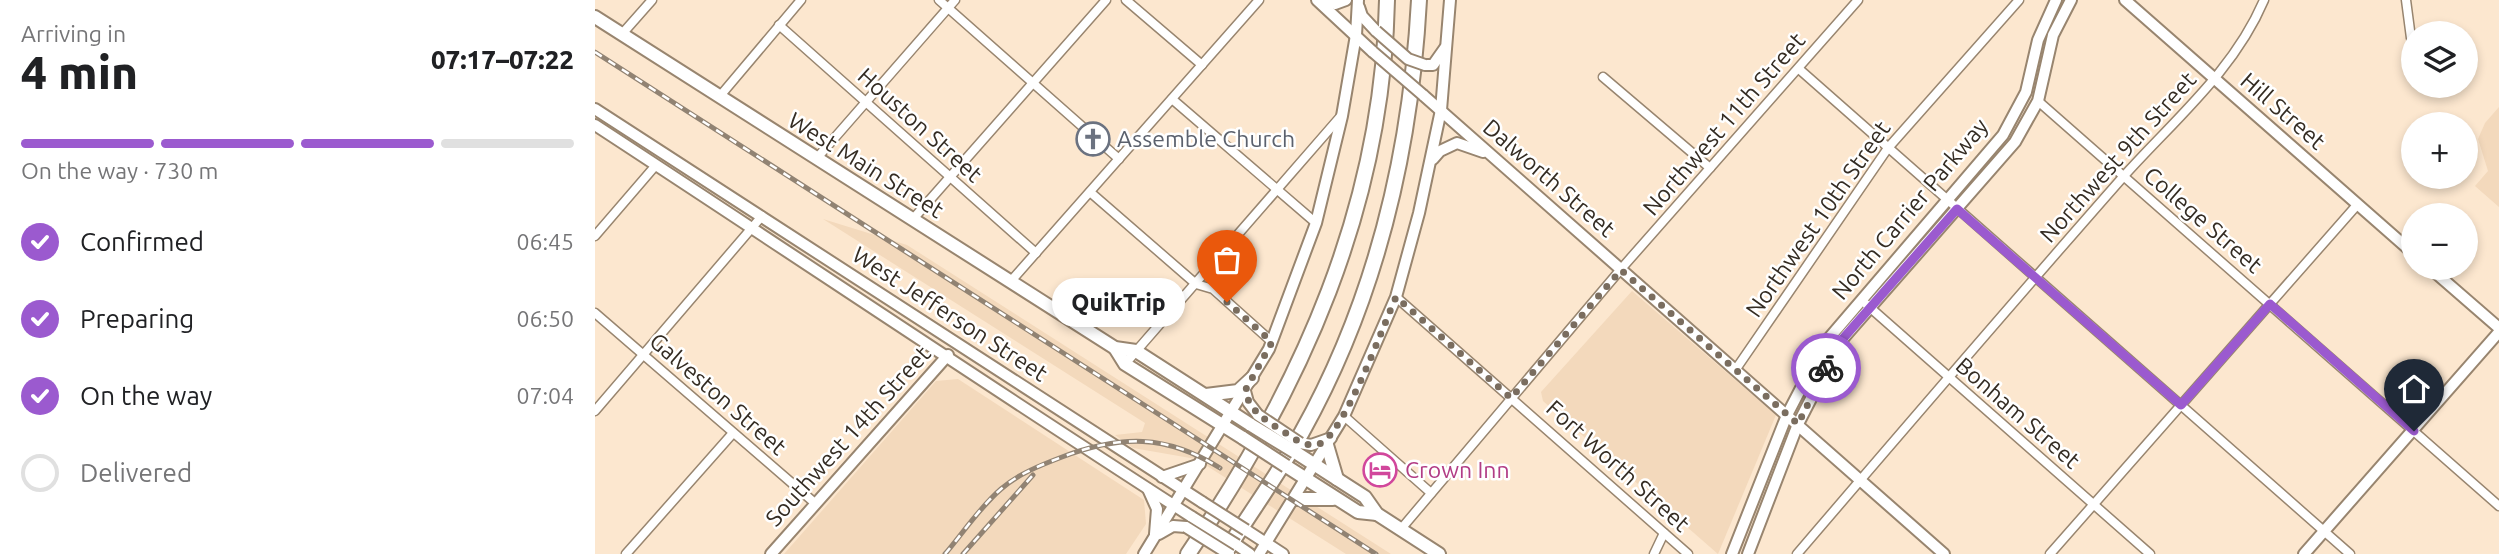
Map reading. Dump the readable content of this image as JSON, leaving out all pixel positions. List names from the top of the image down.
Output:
{
  "streets": {
    "main road": [
      "Hill Street",
      "West Main Street",
      "Dalworth Street",
      "North Carrier Parkway",
      "West Jefferson Street",
      "Southwest 14th Street"
    ],
    "street": [
      "Northwest 11th Street",
      "Houston Street",
      "Northwest 9th Street",
      "Northwest 10th Street",
      "College Street",
      "Galveston Street",
      "Bonham Street",
      "Fort Worth Street"
    ]
  },
  "crossings": [
    ["Hill Street", "Northwest 9th Street"],
    ["Northwest 11th Street", "West Main Street"],
    ["Northwest 11th Street", "Dalworth Street"],
    ["Northwest 11th Street", "Fort Worth Street"],
    ["Northwest 9th Street", "Dalworth Street"],
    ["Northwest 9th Street", "College Street"],
    ["Northwest 9th Street", "Bonham Street"],
    ["Dalworth Street", "North Carrier Parkway"],
    ["Dalworth Street", "Northwest 10th Street"],
    ["North Carrier Parkway", "College Street"],
    ["North Carrier Parkway", "Bonham Street"],
    ["West Jefferson Street", "Southwest 14th Street"],
    ["Galveston Street", "Southwest 14th Street"]
  ],
  "places": {
    "church": ["Assemble Church"],
    "other": ["QuikTrip"],
    "hotel": ["Crown Inn"]
  },
  "page": {
    "heading": ["4 min", "Arriving in", "07:17–07:22"],
    "map_buttons": ["+", "−"],
    "bar": "On the way · 730 m",
    "list": [
      ["Confirmed", "06:45"],
      ["Preparing", "06:50"],
      ["On the way", "07:04"],
      "Delivered"
    ],
    "bubble": "QuikTrip"
  }
}
